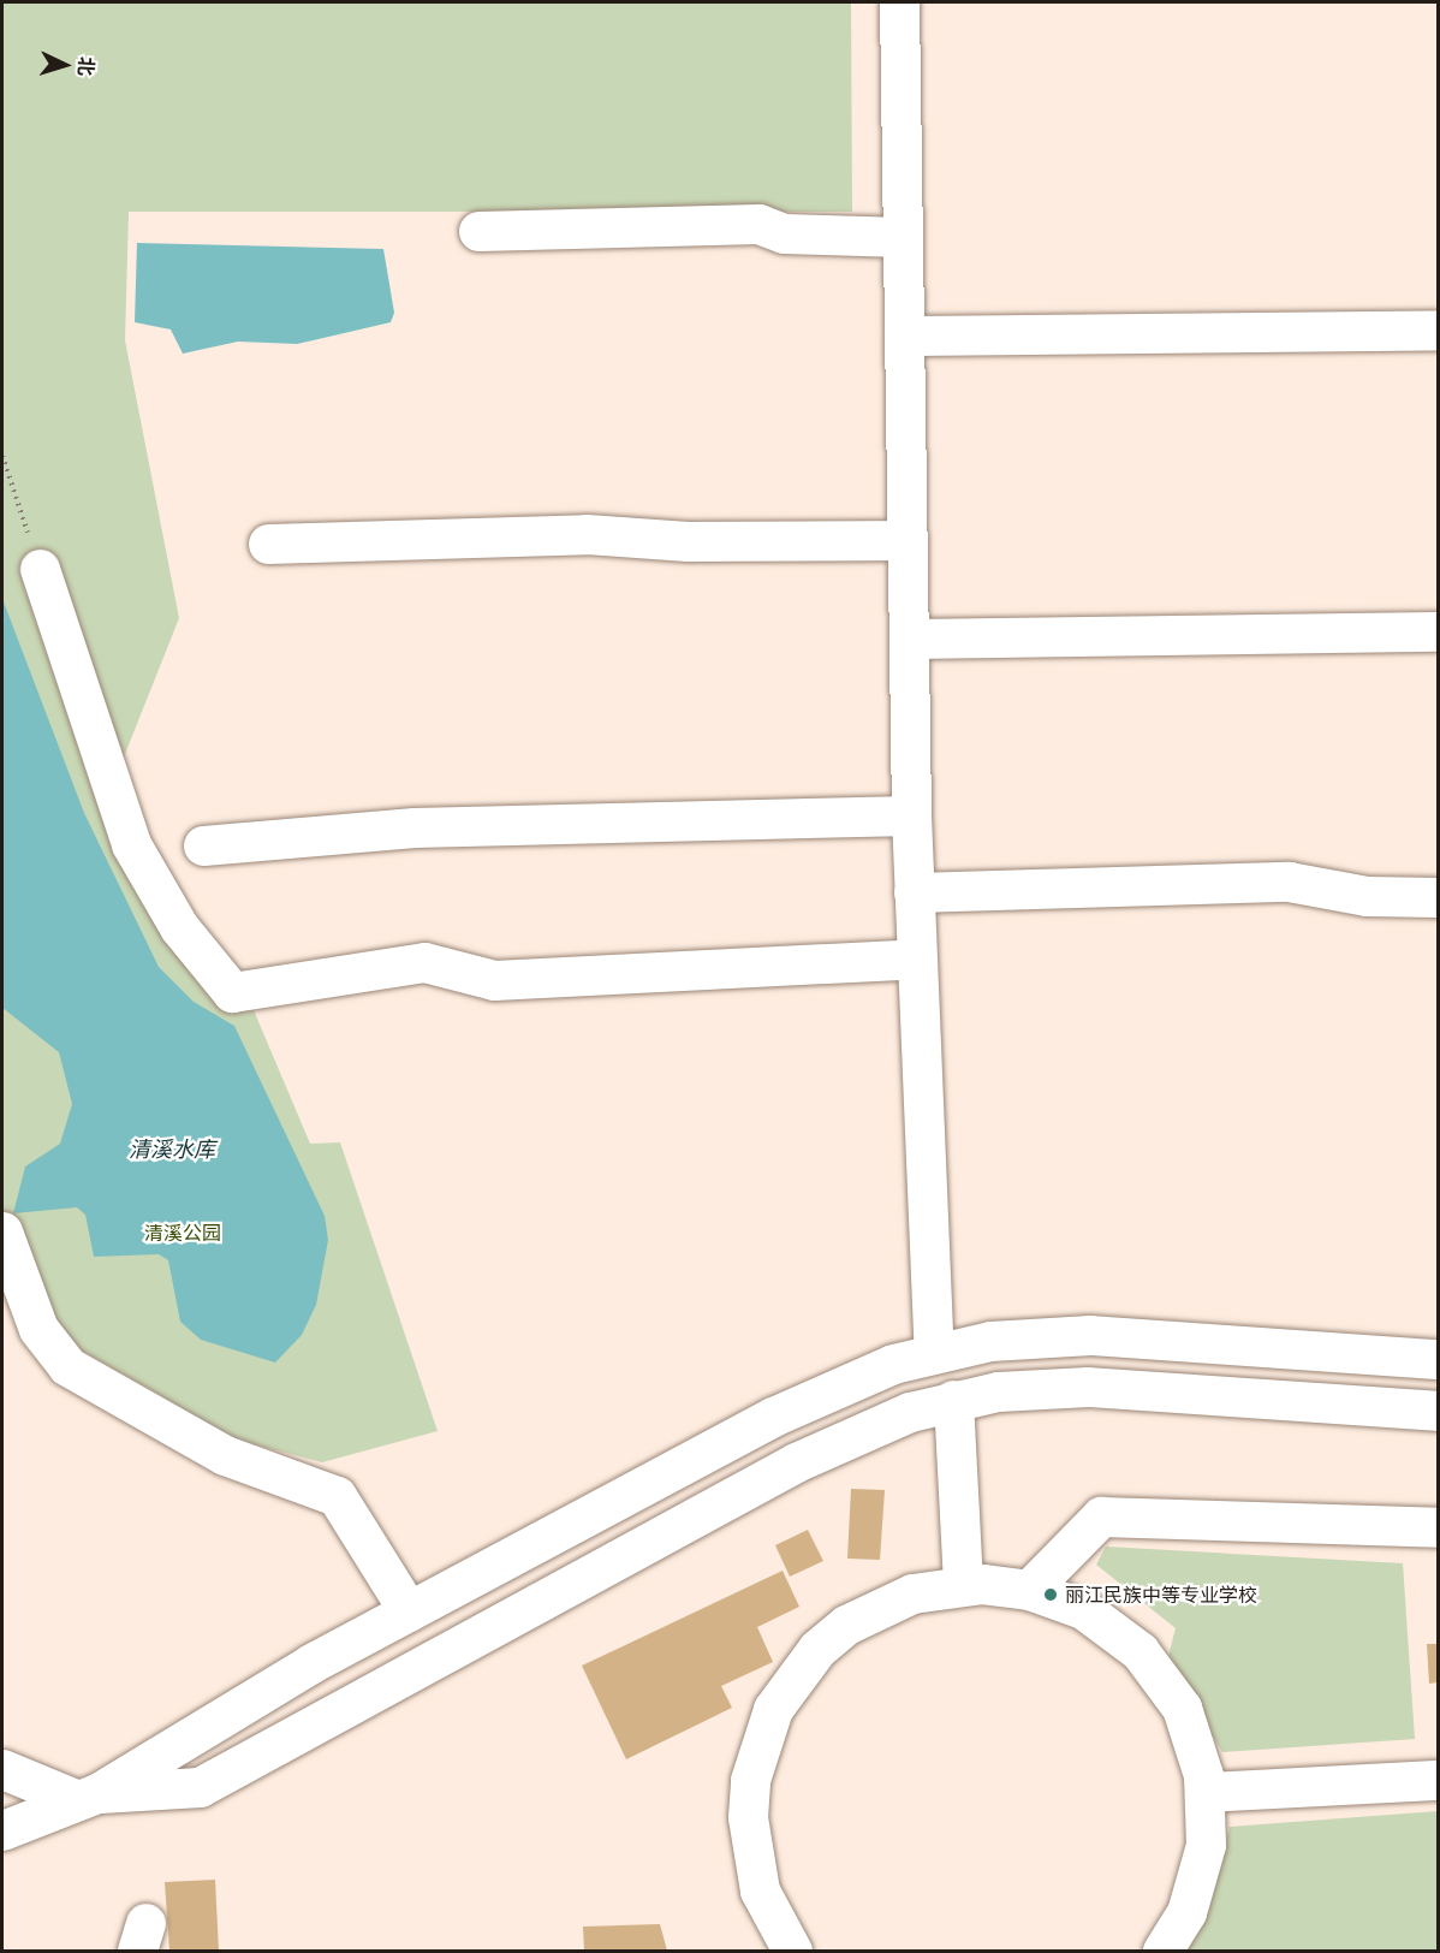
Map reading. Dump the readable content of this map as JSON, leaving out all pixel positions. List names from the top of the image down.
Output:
{
  "water": ["清溪水库"],
  "parks": ["清溪公园"],
  "places": ["丽江民族中等专业学校"],
  "north": "right"
}
